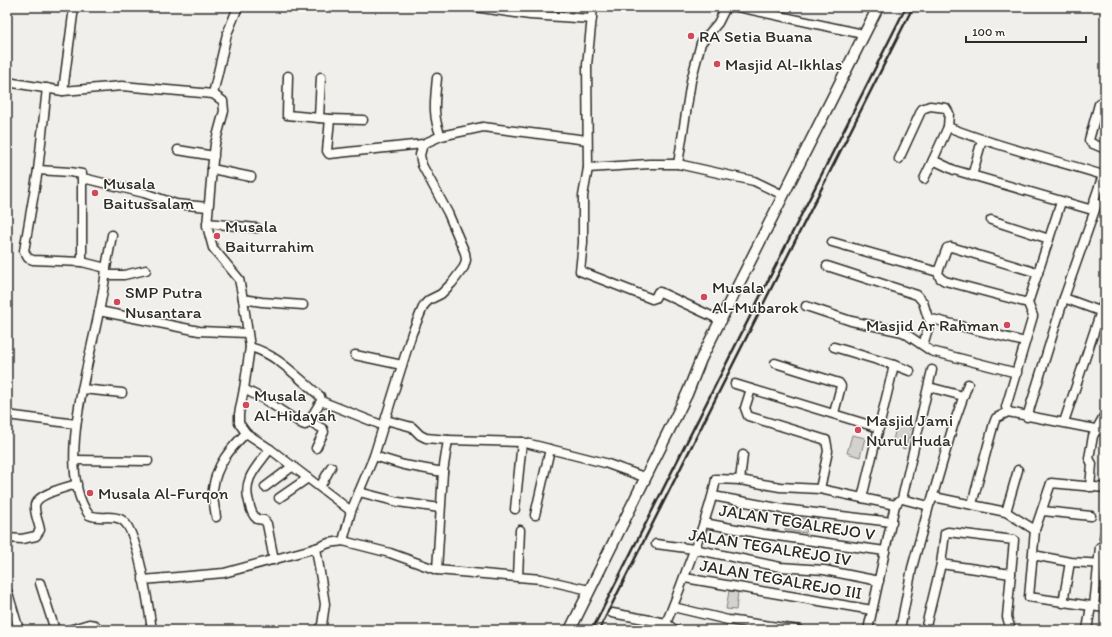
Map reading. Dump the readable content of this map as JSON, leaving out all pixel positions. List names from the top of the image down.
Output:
{
  "streets": {
    "street": ["JALAN TEGALREJO V", "JALAN TEGALREJO IV", "JALAN TEGALREJO III"]
  },
  "places": [
    "RA Setia Buana",
    "Masjid Al-Ikhlas",
    "Musala Baitussalam",
    "Musala Baiturrahim",
    "Musala Al-Mubarok",
    "SMP Putra Nusantara",
    "Masjid Ar Rahman",
    "Musala Al-Hidayah",
    "Masjid Jami Nurul Huda",
    "Musala Al-Furqon"
  ],
  "scale_bar": "100 m"
}
